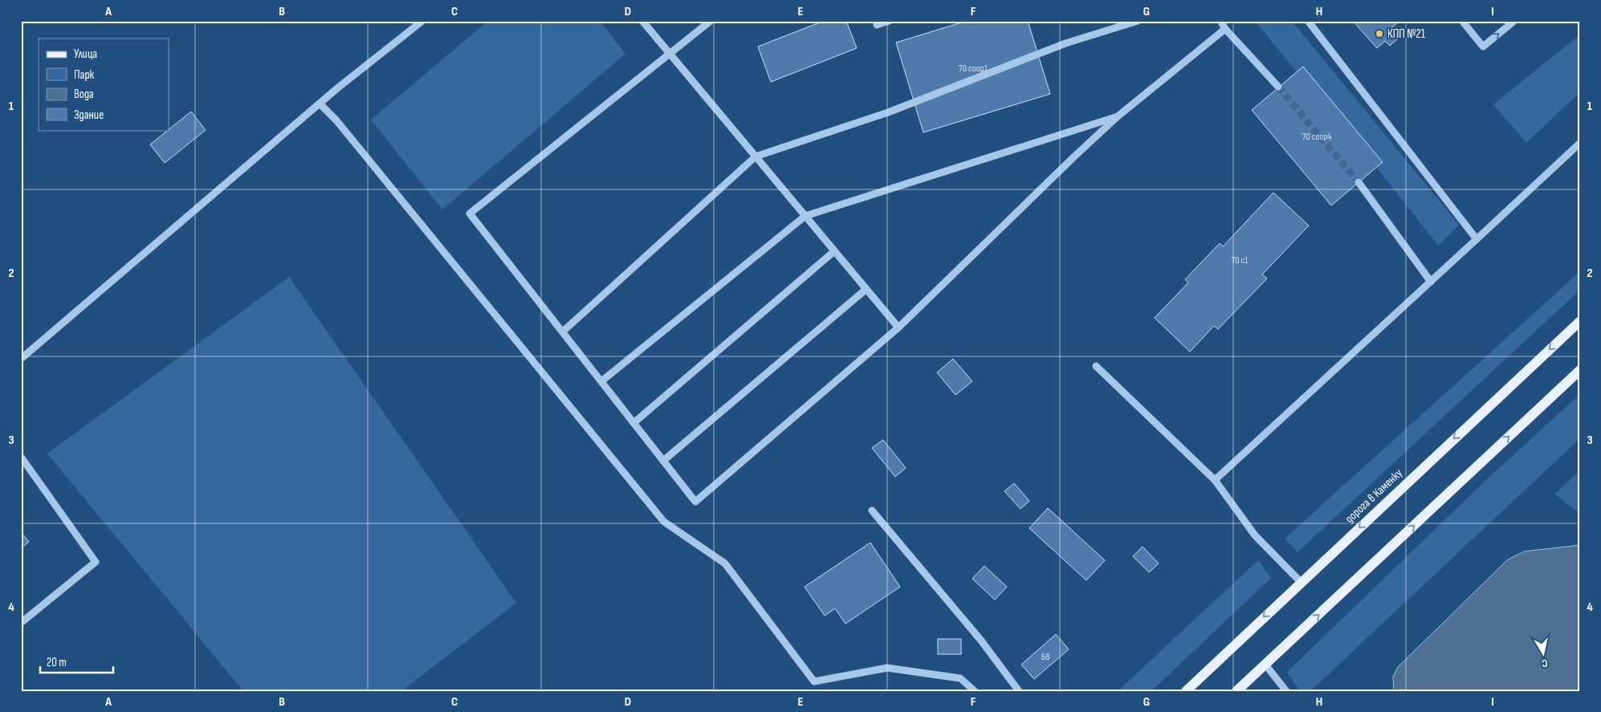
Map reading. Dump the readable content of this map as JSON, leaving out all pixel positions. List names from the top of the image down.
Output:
{
  "streets": {
    "main road": ["дорога в Каменку"]
  },
  "places": ["КПП №21"],
  "house_numbers": [
    "70 соор1",
    "70 соор4",
    "70 с1",
    "68"
  ],
  "legend": [
    "Улица",
    "Парк",
    "Вода",
    "Здание"
  ],
  "scale_bar": "20 m",
  "north": "bottom",
  "grid": {
    "columns": [
      "A",
      "B",
      "C",
      "D",
      "E",
      "F",
      "G",
      "H",
      "I"
    ],
    "rows": [
      "1",
      "2",
      "3",
      "4"
    ]
  }
}
